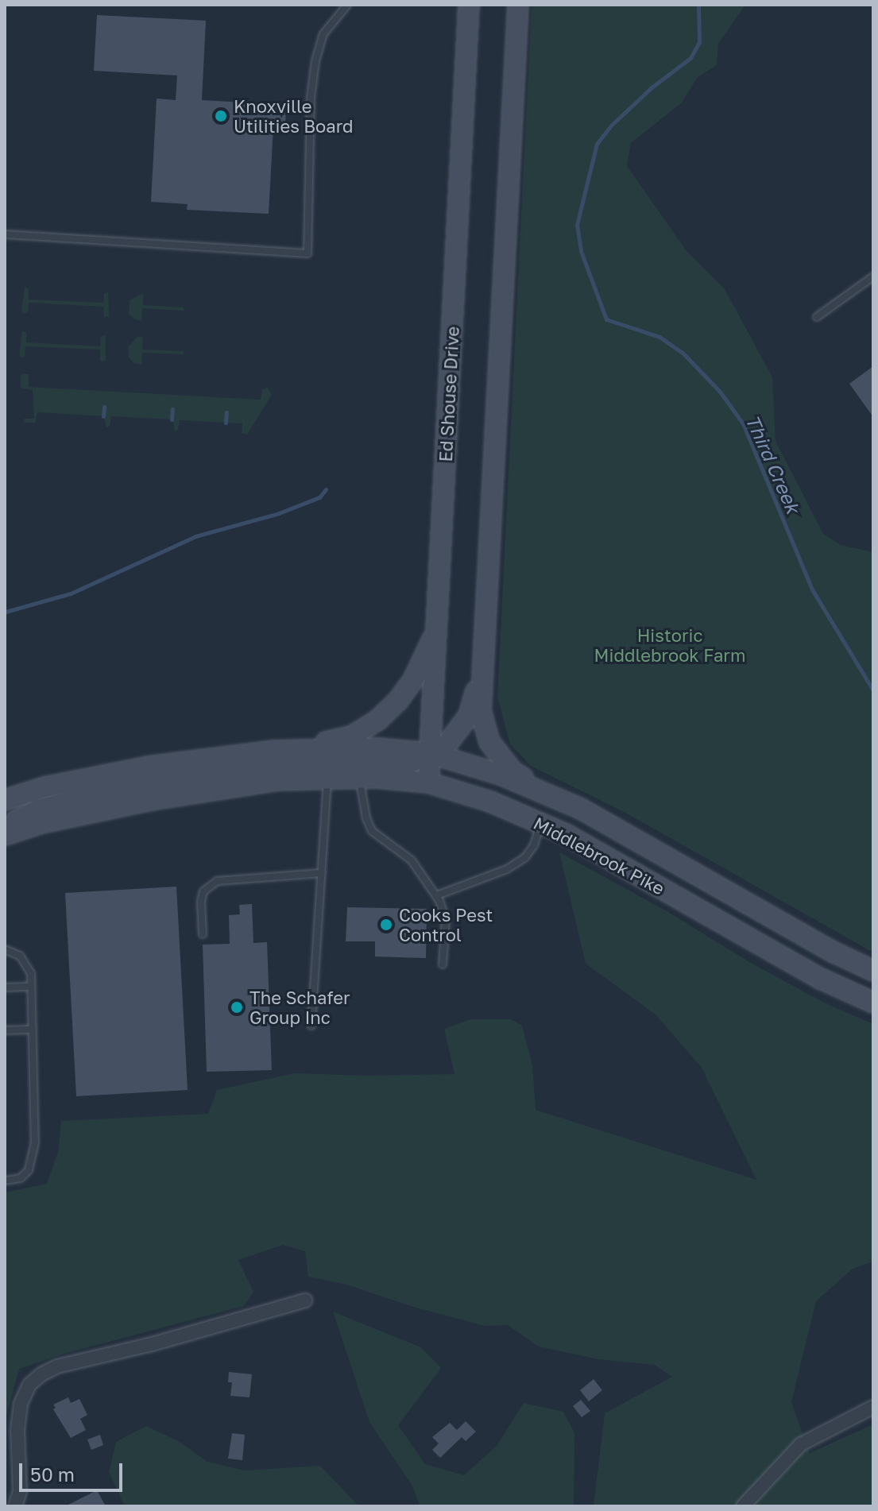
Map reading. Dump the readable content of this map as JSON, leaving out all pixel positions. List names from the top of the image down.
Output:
{
  "streets": {
    "main road": ["Ed Shouse Drive", "Middlebrook Pike"]
  },
  "crossings": [
    ["Ed Shouse Drive", "Middlebrook Pike"]
  ],
  "water": ["Third Creek"],
  "parks": ["Historic Middlebrook Farm"],
  "places": ["Knoxville Utilities Board", "Cooks Pest Control", "The Schafer Group Inc"],
  "scale_bar": "50 m"
}
